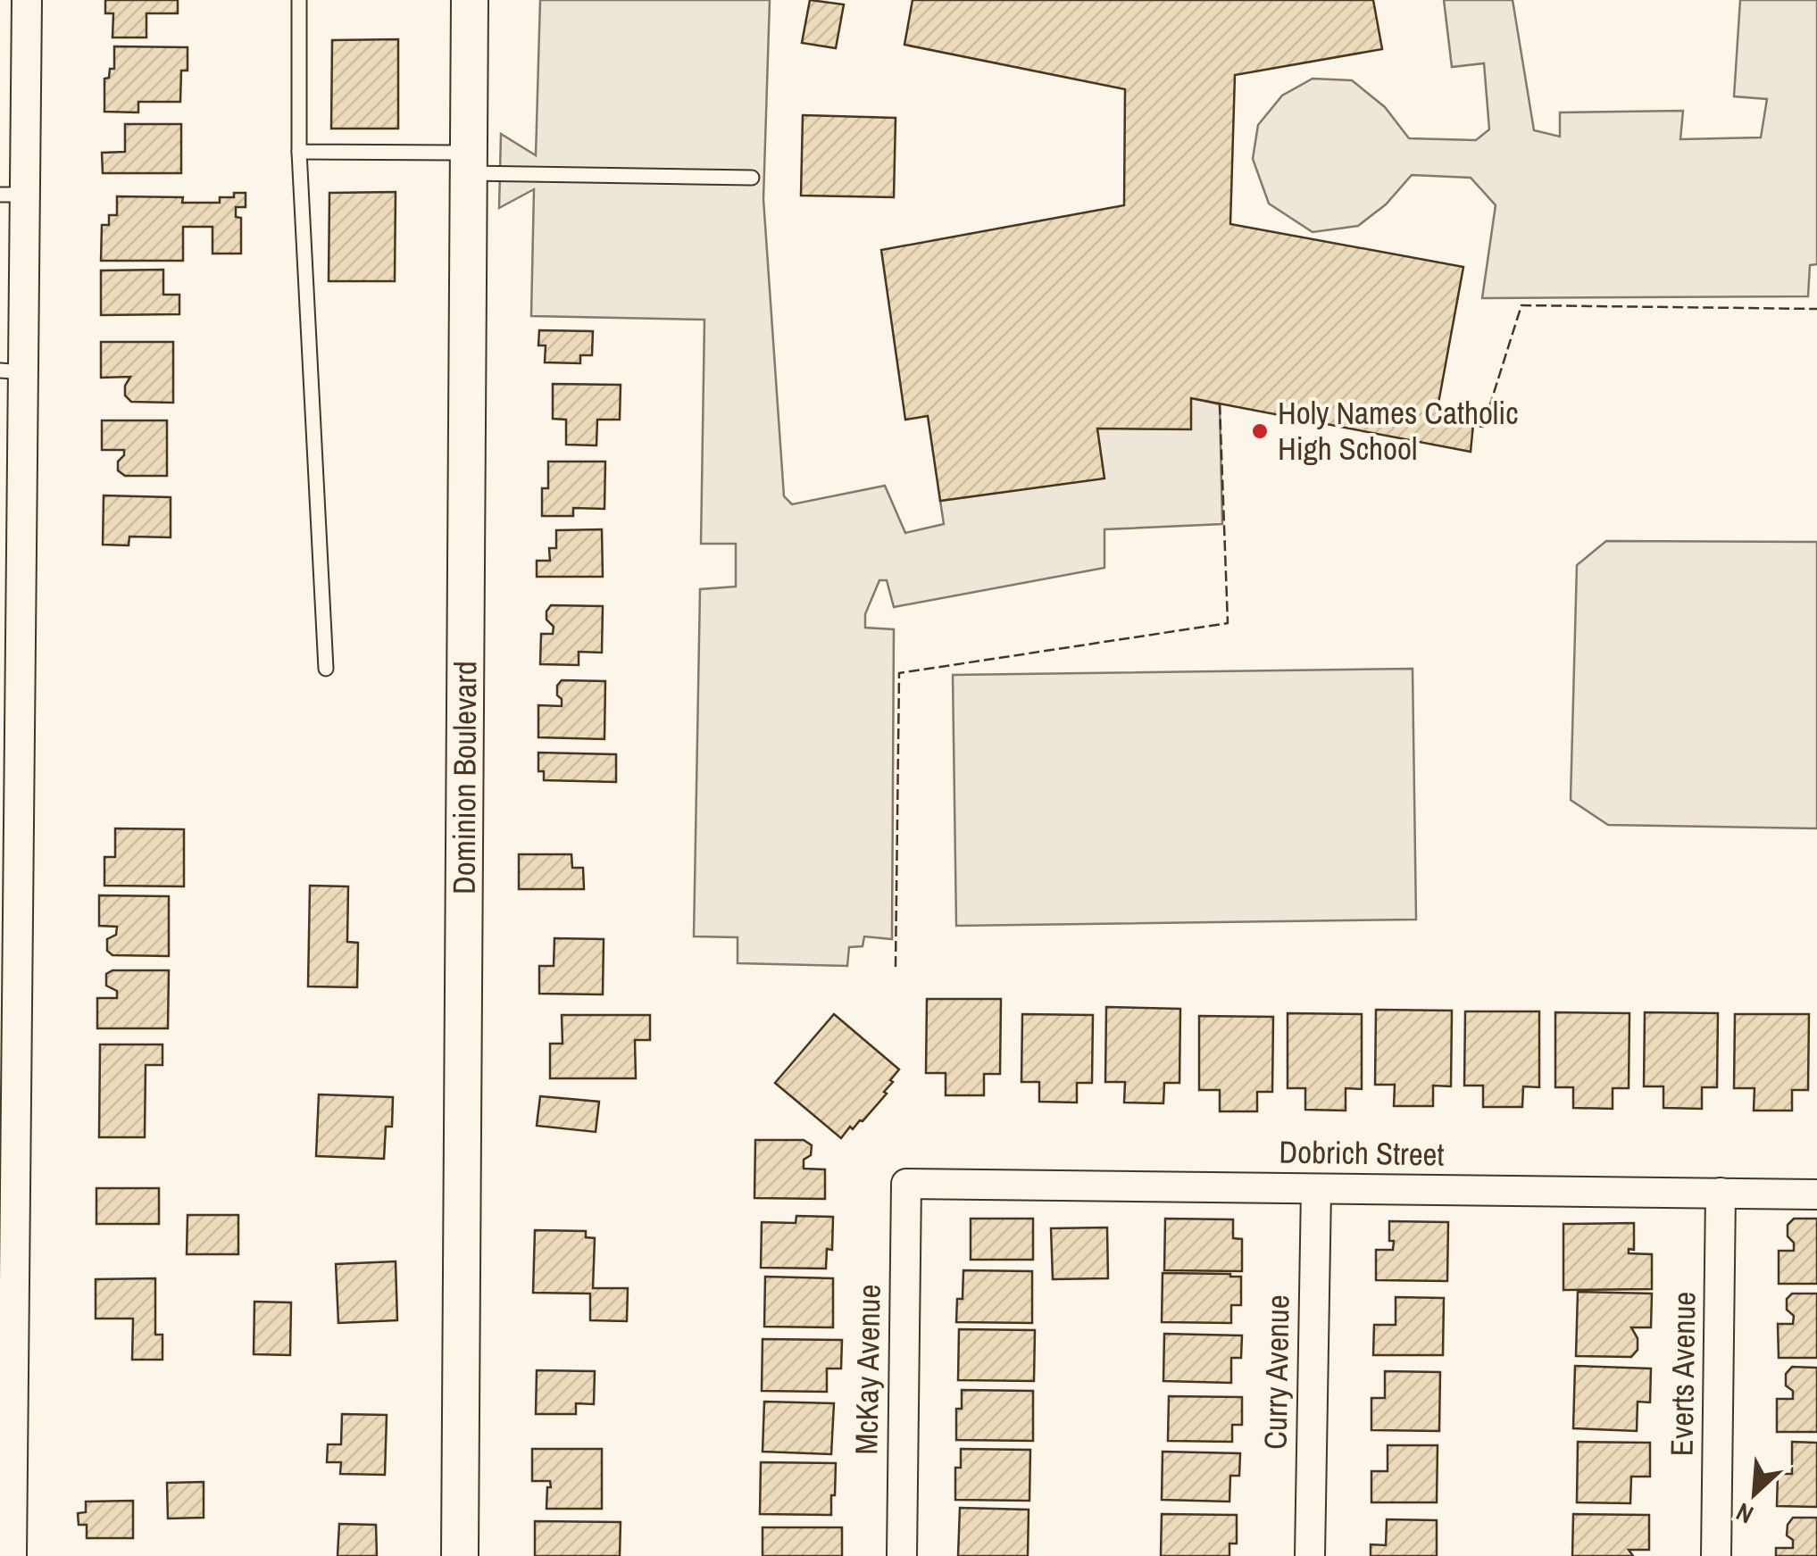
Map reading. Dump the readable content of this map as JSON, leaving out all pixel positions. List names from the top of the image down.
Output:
{
  "streets": {
    "street": [
      "Dominion Boulevard",
      "Dobrich Street",
      "McKay Avenue",
      "Curry Avenue",
      "Everts Avenue"
    ]
  },
  "crossings": [
    ["Dobrich Street", "McKay Avenue"],
    ["Dobrich Street", "Curry Avenue"],
    ["Dobrich Street", "Everts Avenue"]
  ],
  "places": ["Holy Names Catholic High School"],
  "north": "bottom left"
}
